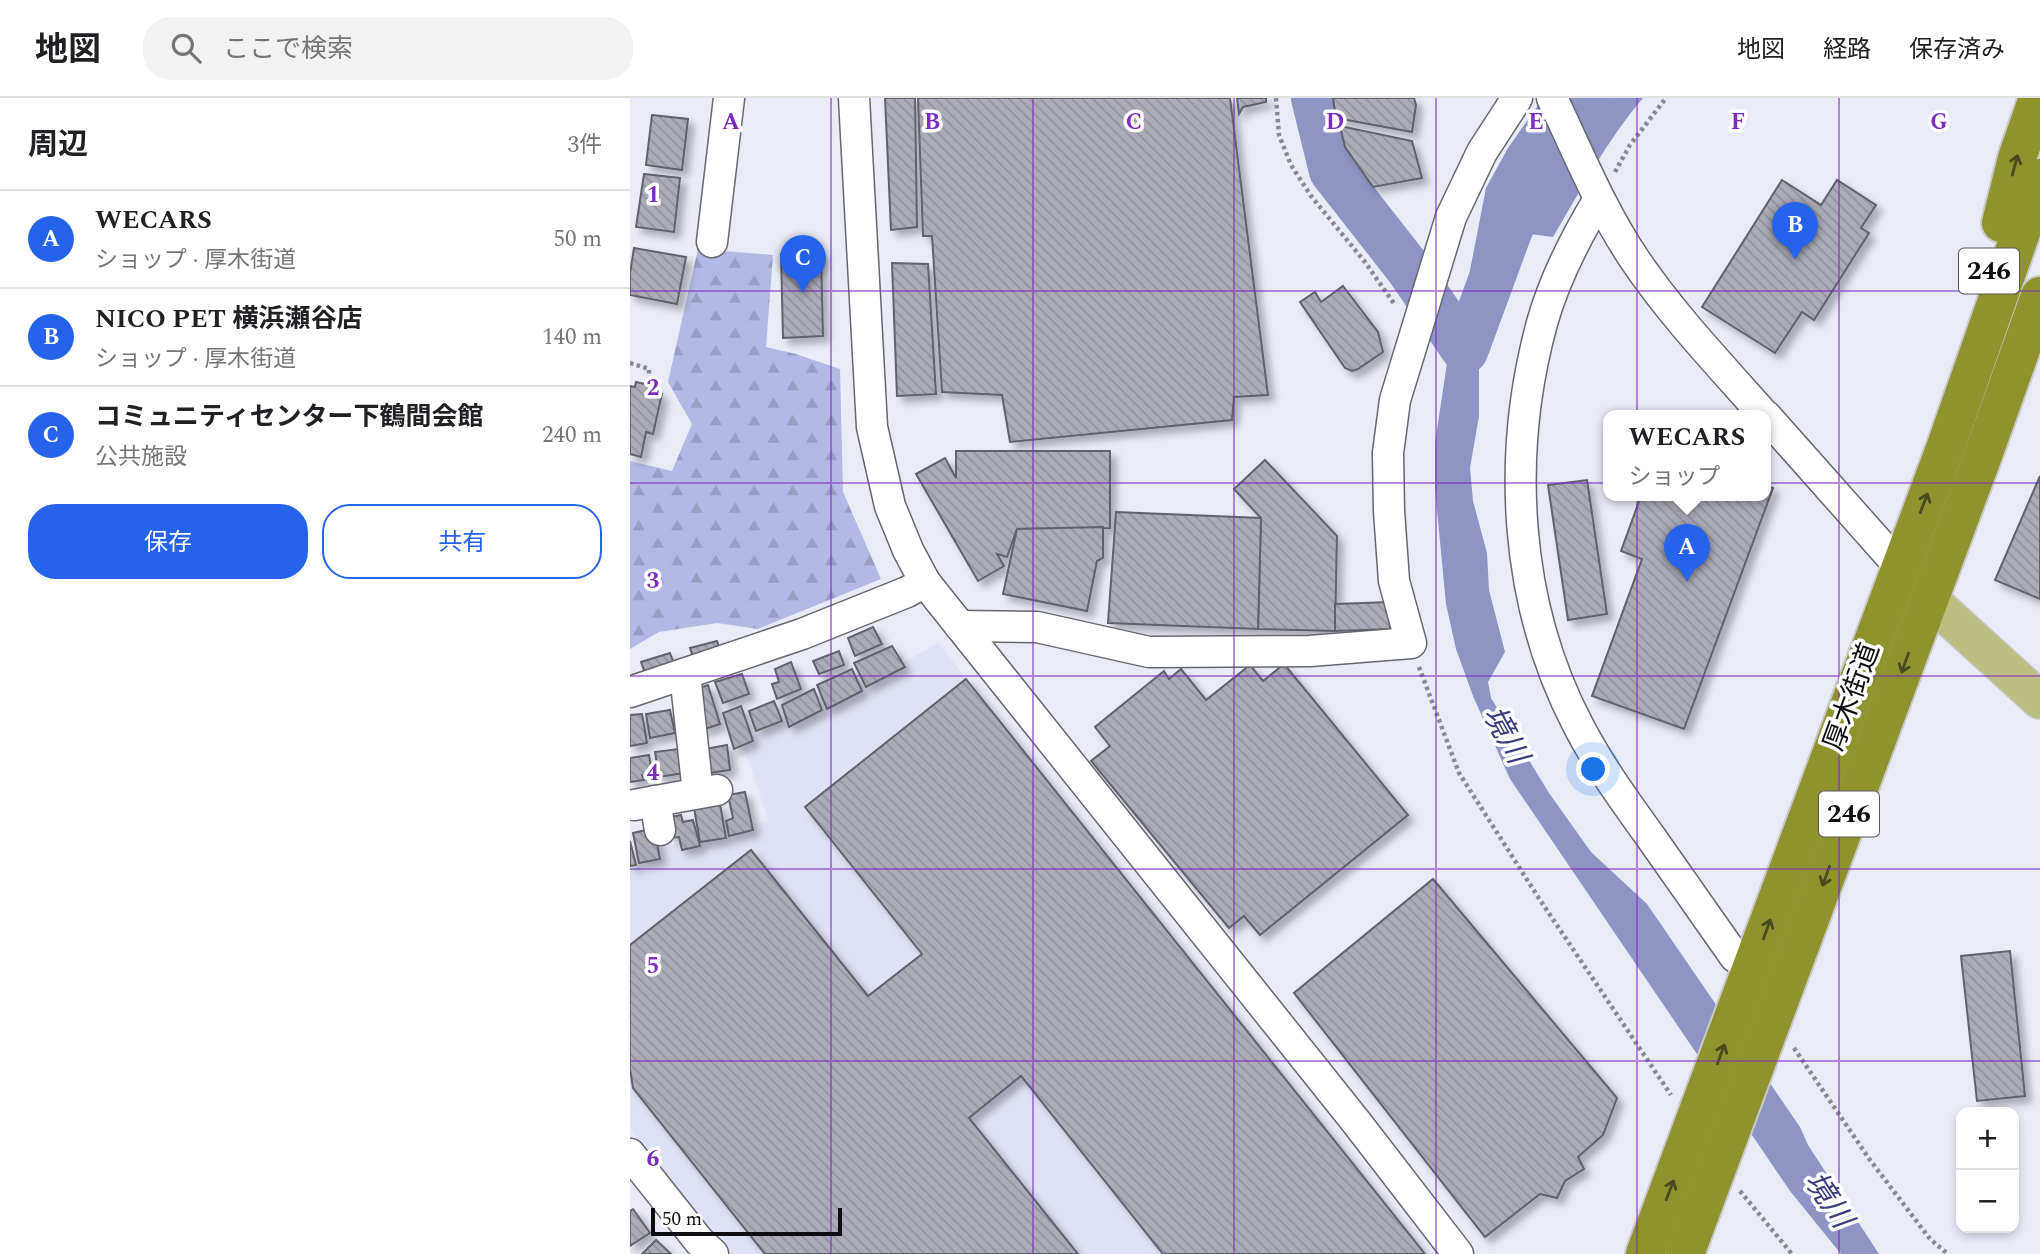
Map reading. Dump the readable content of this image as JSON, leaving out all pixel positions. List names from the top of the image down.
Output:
{
  "streets": {
    "highway": ["246", "厚木街道"]
  },
  "crossings": [
    ["246", "厚木街道"]
  ],
  "water": ["境川"],
  "scale_bar": "50 m",
  "page": {
    "header": "地図",
    "search": "ここで検索",
    "nav": ["地図", "経路", "保存済み"],
    "heading": ["周辺", "3件"],
    "list": [
      {
        "mark": "A",
        "name": "WECARS",
        "note": "ショップ · 厚木街道",
        "value": "50 m"
      },
      {
        "mark": "B",
        "name": "NICO PET 横浜瀬谷店",
        "note": "ショップ · 厚木街道",
        "value": "140 m"
      },
      {
        "mark": "C",
        "name": "コミュニティセンター下鶴間会館",
        "note": "公共施設",
        "value": "240 m"
      }
    ],
    "pins": ["B", "C", "A"],
    "popup": ["WECARS", "ショップ"],
    "buttons": ["保存", "共有"],
    "map_buttons": ["+", "−"],
    "scale": "50 m"
  },
  "grid": {
    "columns": [
      "A",
      "B",
      "C",
      "D",
      "E",
      "F",
      "G"
    ],
    "rows": [
      "1",
      "2",
      "3",
      "4",
      "5",
      "6"
    ]
  }
}
